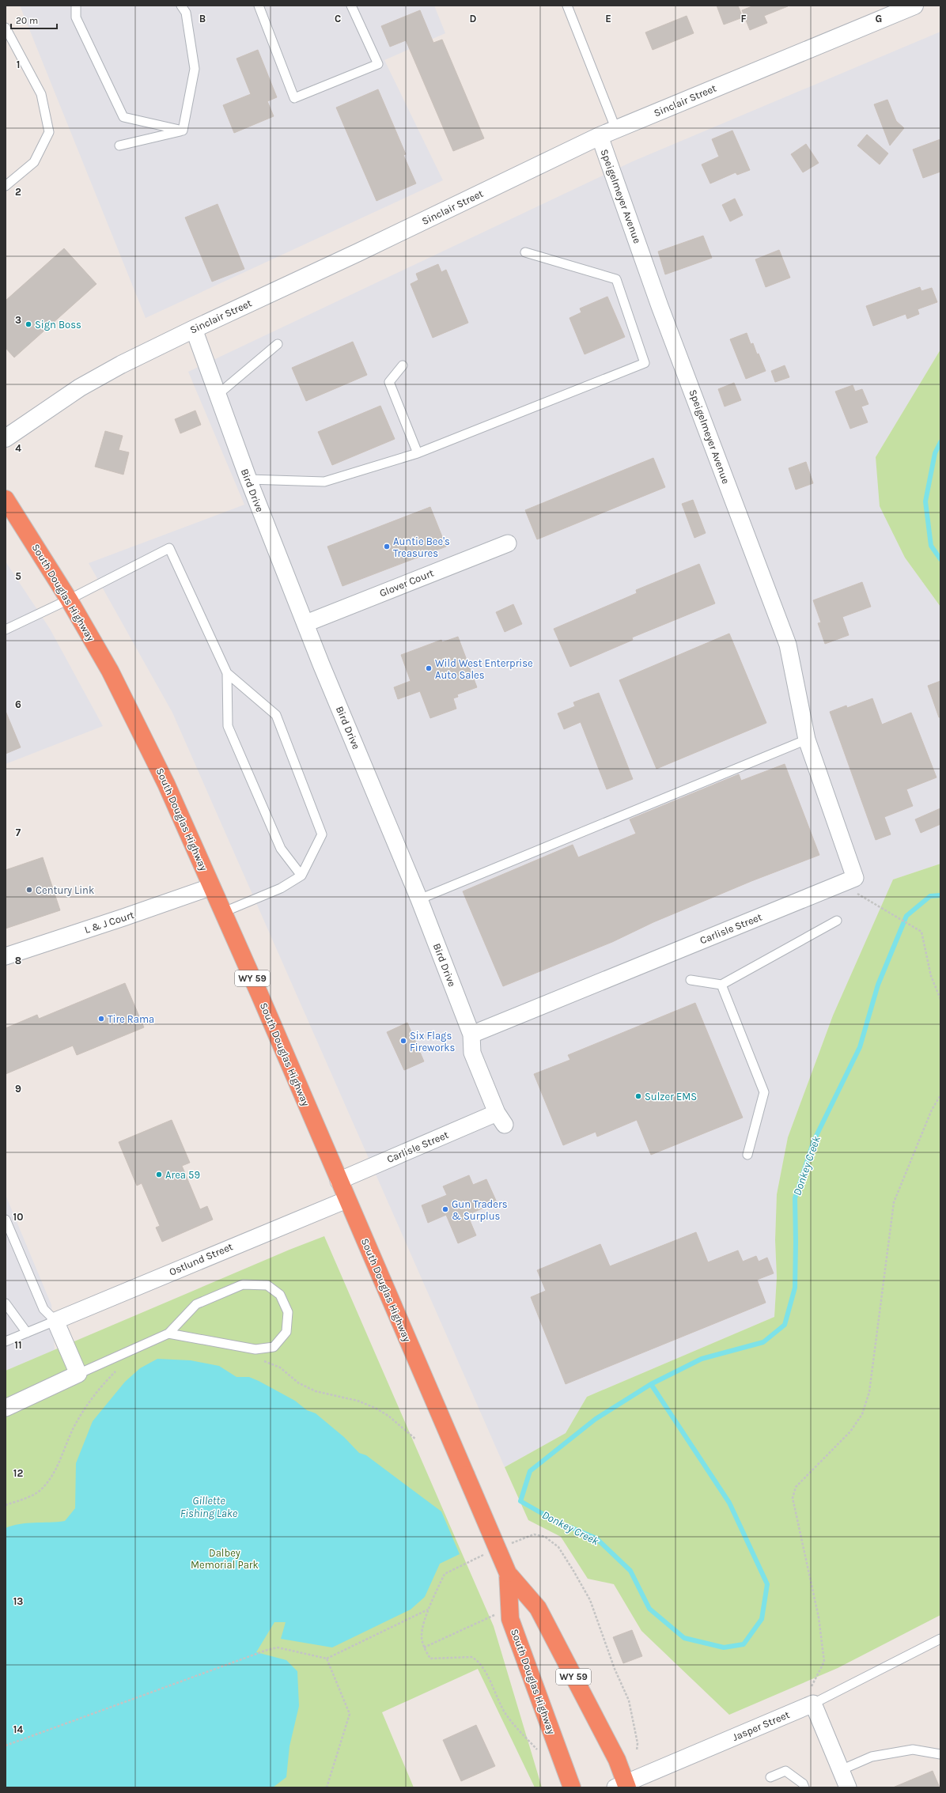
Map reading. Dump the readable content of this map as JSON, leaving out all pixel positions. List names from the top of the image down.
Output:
{
  "streets": {
    "highway": ["South Douglas Highway", "WY 59"],
    "street": [
      "Sinclair Street",
      "Speigelmeyer Avenue",
      "Bird Drive",
      "Glover Court",
      "L & J Court",
      "Carlisle Street",
      "Ostlund Street",
      "Jasper Street"
    ]
  },
  "crossings": [
    ["Sinclair Street", "Speigelmeyer Avenue"],
    ["Sinclair Street", "Bird Drive"],
    ["Bird Drive", "Glover Court"],
    ["Bird Drive", "Carlisle Street"],
    ["South Douglas Highway", "L & J Court"],
    ["South Douglas Highway", "Carlisle Street"],
    ["South Douglas Highway", "Ostlund Street"],
    ["South Douglas Highway", "Jasper Street"]
  ],
  "water": ["Donkey Creek", "Gillette Fishing Lake"],
  "parks": ["Dalbey Memorial Park"],
  "places": [
    "Sign Boss",
    "Auntie Bee's Treasures",
    "Wild West Enterprise Auto Sales",
    "Century Link",
    "Tire Rama",
    "Six Flags Fireworks",
    "Sulzer EMS",
    "Area 59",
    "Gun Traders & Surplus"
  ],
  "scale_bar": "20 m",
  "grid": {
    "columns": [
      "B",
      "C",
      "D",
      "E",
      "F",
      "G"
    ],
    "rows": [
      "1",
      "2",
      "3",
      "4",
      "5",
      "6",
      "7",
      "8",
      "9",
      "10",
      "11",
      "12",
      "13",
      "14"
    ]
  }
}
